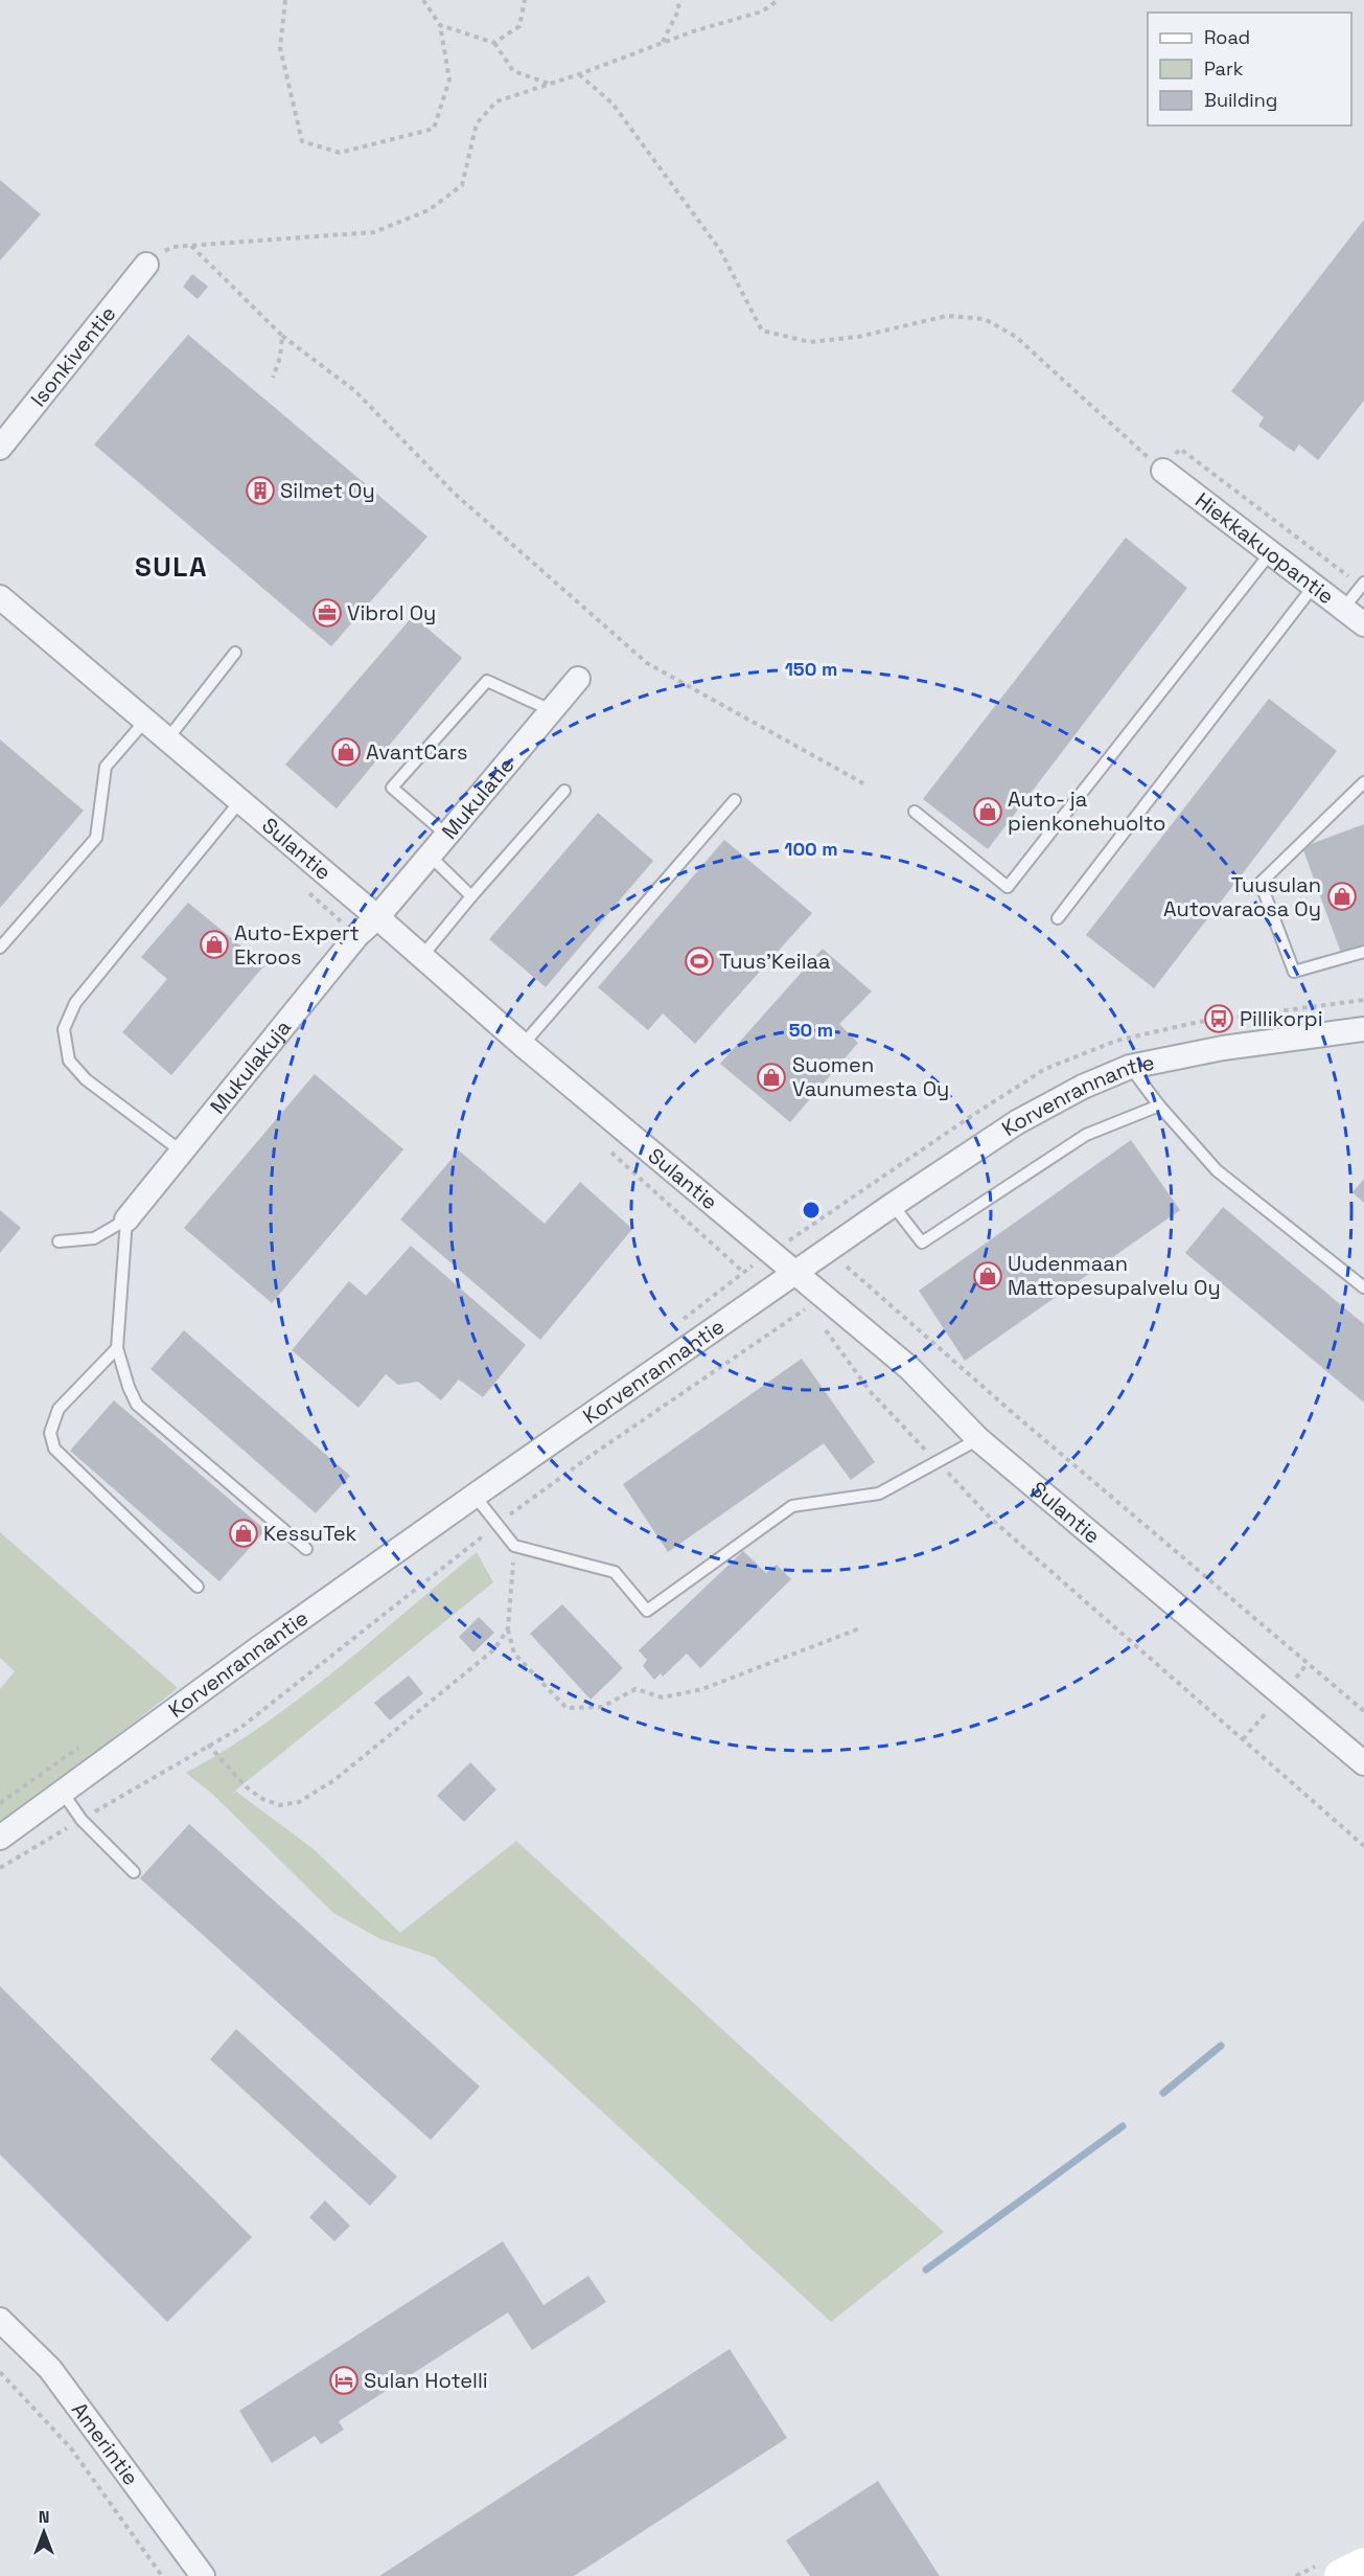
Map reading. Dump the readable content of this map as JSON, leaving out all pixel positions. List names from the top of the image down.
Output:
{
  "streets": {
    "street": [
      "Isonkiventie",
      "Hiekkakuopantie",
      "Mukulatie",
      "Sulantie",
      "Mukulakuja",
      "Korvenrannantie",
      "Amerintie"
    ]
  },
  "crossings": [
    ["Mukulatie", "Sulantie"],
    ["Mukulatie", "Mukulakuja"],
    ["Sulantie", "Mukulakuja"],
    ["Sulantie", "Korvenrannantie"]
  ],
  "districts": ["SULA"],
  "places": {
    "building": ["Silmet Oy"],
    "office": ["Vibrol Oy"],
    "shop": [
      "AvantCars",
      "Auto- ja pienkonehuolto",
      "Tuusulan Autovaraosa Oy",
      "Auto-Expert Ekroos",
      "Suomen Vaunumesta Oy",
      "Uudenmaan Mattopesupalvelu Oy",
      "KessuTek"
    ],
    "sports": ["Tuus'Keilaa"],
    "bus stop": ["Pillikorpi"],
    "hotel": ["Sulan Hotelli"]
  },
  "legend": ["Road", "Park", "Building"],
  "north": "top",
  "rings": ["150 m", "100 m", "50 m"]
}
